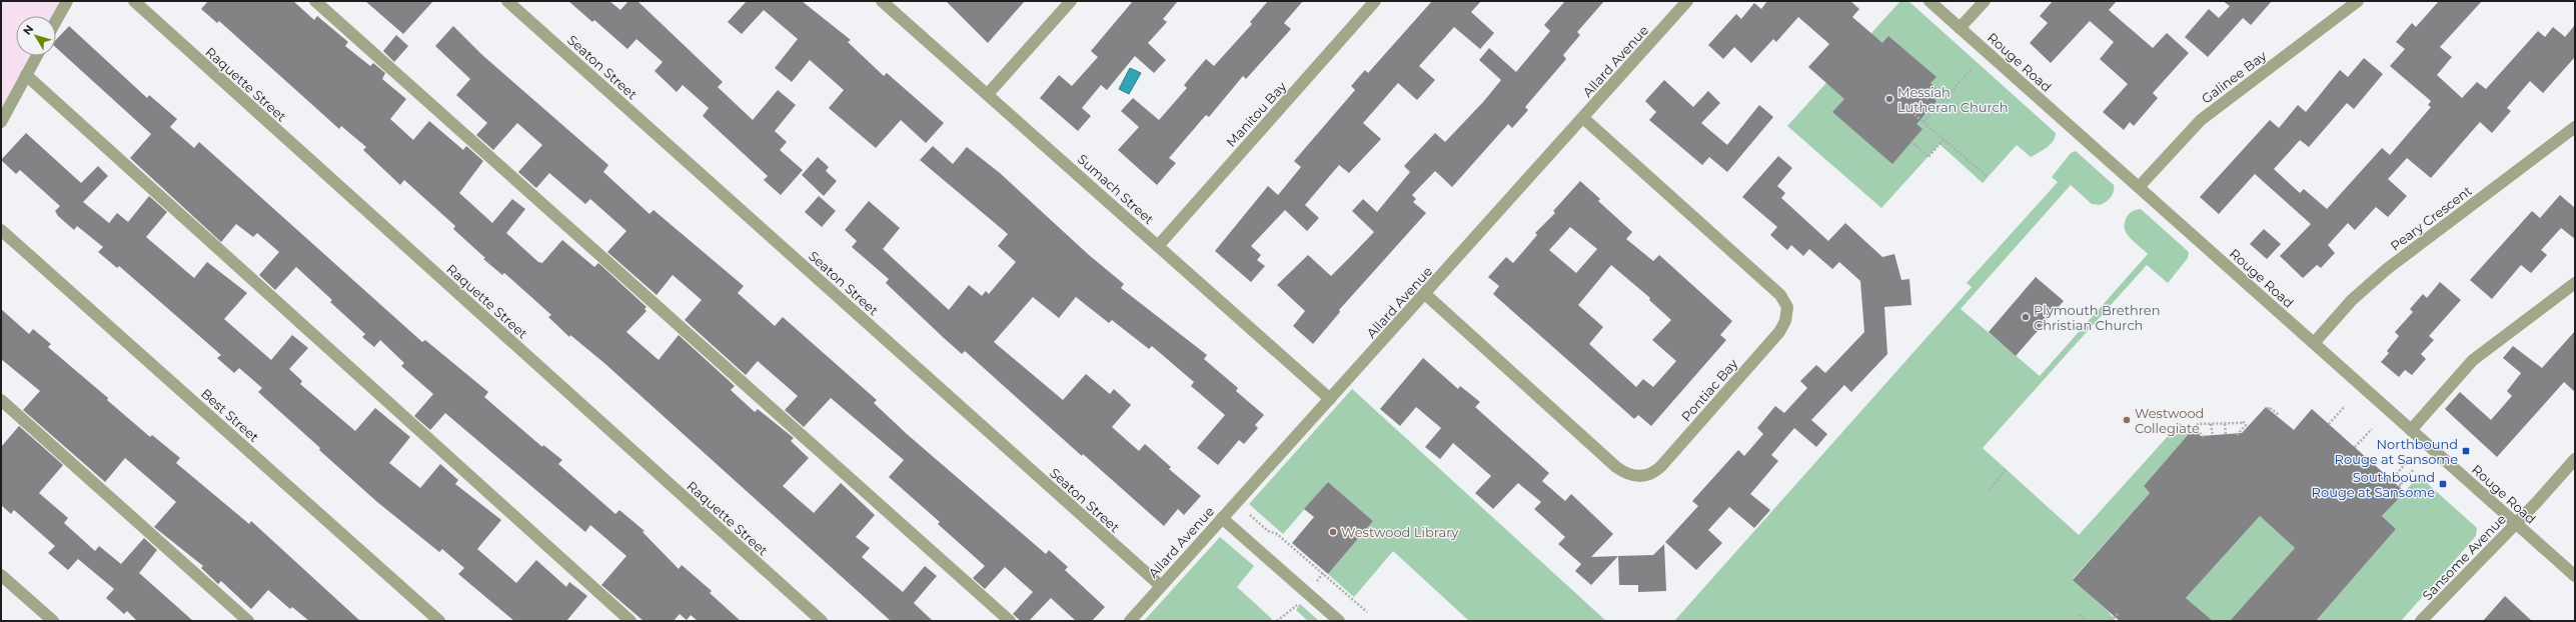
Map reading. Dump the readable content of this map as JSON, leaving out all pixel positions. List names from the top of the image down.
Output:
{
  "streets": {
    "street": [
      "Allard Avenue",
      "Rouge Road",
      "Seaton Street",
      "Galinee Bay",
      "Raquette Street",
      "Manitou Bay",
      "Sumach Street",
      "Peary Crescent",
      "Pontiac Bay",
      "Best Street",
      "Sansome Avenue"
    ]
  },
  "crossings": [
    ["Allard Avenue", "Seaton Street"],
    ["Allard Avenue", "Sumach Street"],
    ["Allard Avenue", "Pontiac Bay"],
    ["Rouge Road", "Galinee Bay"],
    ["Rouge Road", "Peary Crescent"],
    ["Rouge Road", "Sansome Avenue"],
    ["Manitou Bay", "Sumach Street"]
  ],
  "places": {
    "other": [
      "Messiah Lutheran Church",
      "Plymouth Brethren Christian Church",
      "Westwood Collegiate",
      "Westwood Library"
    ],
    "transit": ["Northbound Rouge at Sansome", "Southbound Rouge at Sansome"]
  },
  "north": "top left"
}
